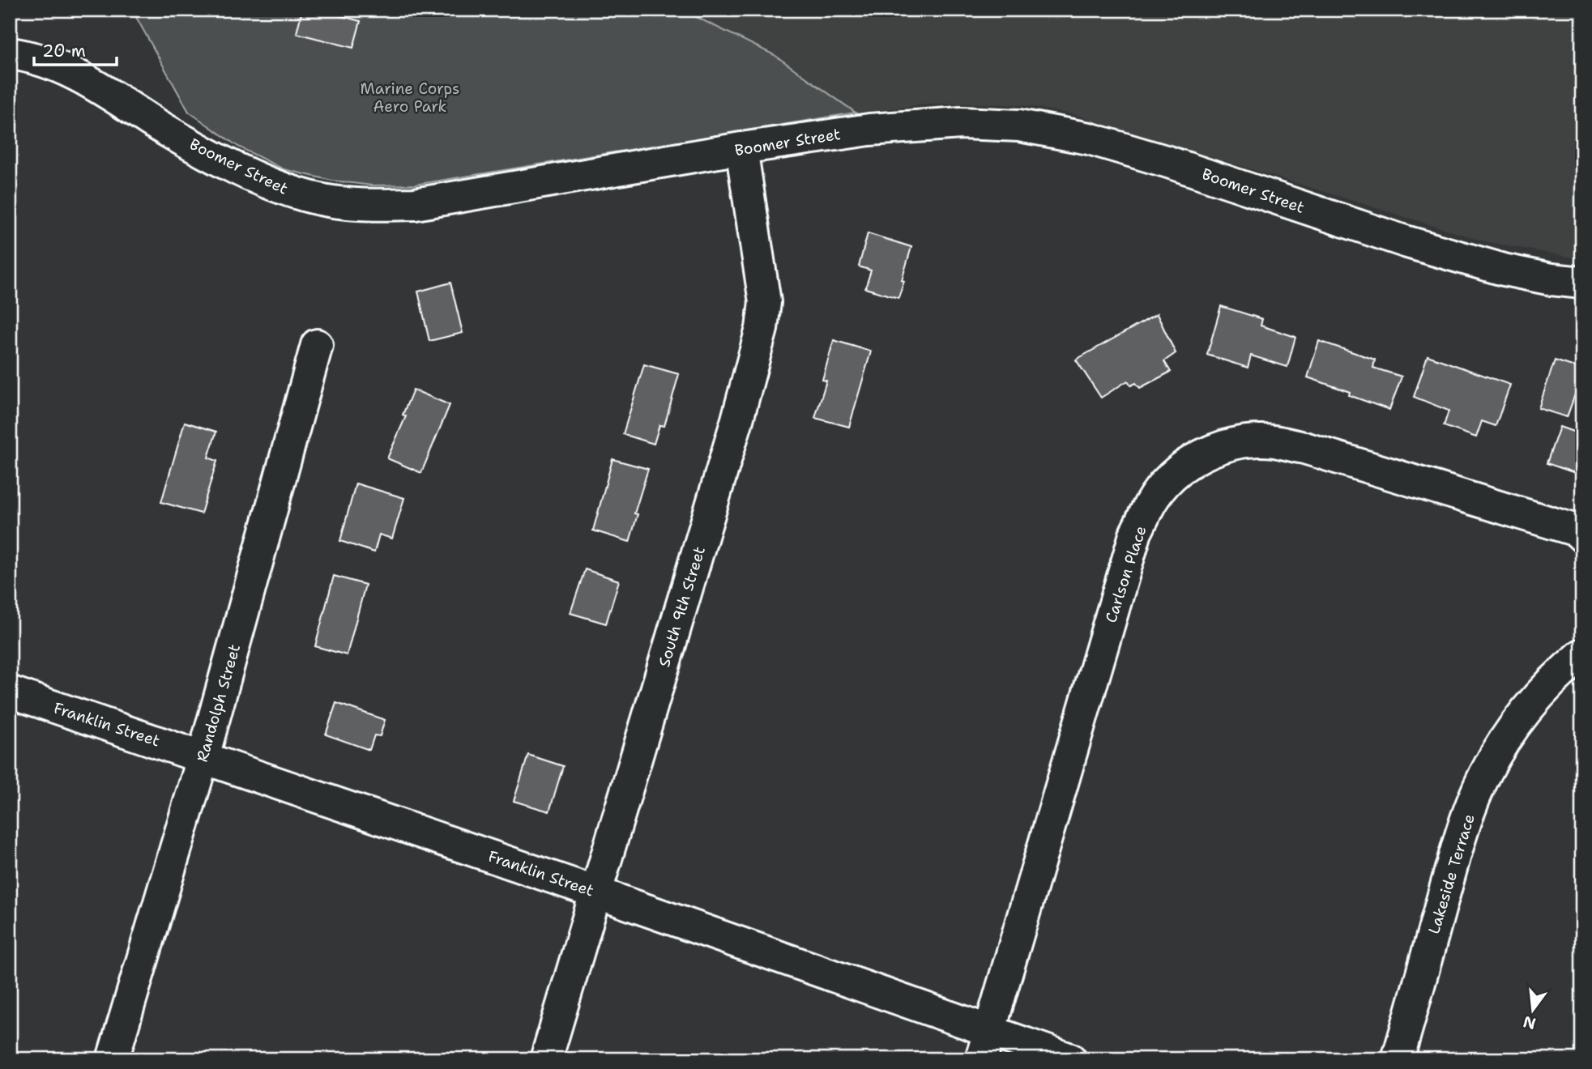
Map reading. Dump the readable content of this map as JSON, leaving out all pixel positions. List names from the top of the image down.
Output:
{
  "streets": {
    "street": [
      "Boomer Street",
      "Carlson Place",
      "South 9th Street",
      "Randolph Street",
      "Franklin Street",
      "Lakeside Terrace"
    ]
  },
  "crossings": [
    ["Boomer Street", "South 9th Street"],
    ["Carlson Place", "Franklin Street"],
    ["South 9th Street", "Franklin Street"],
    ["Randolph Street", "Franklin Street"]
  ],
  "parks": ["Marine Corps Aero Park"],
  "scale_bar": "20 m",
  "north": "bottom"
}
